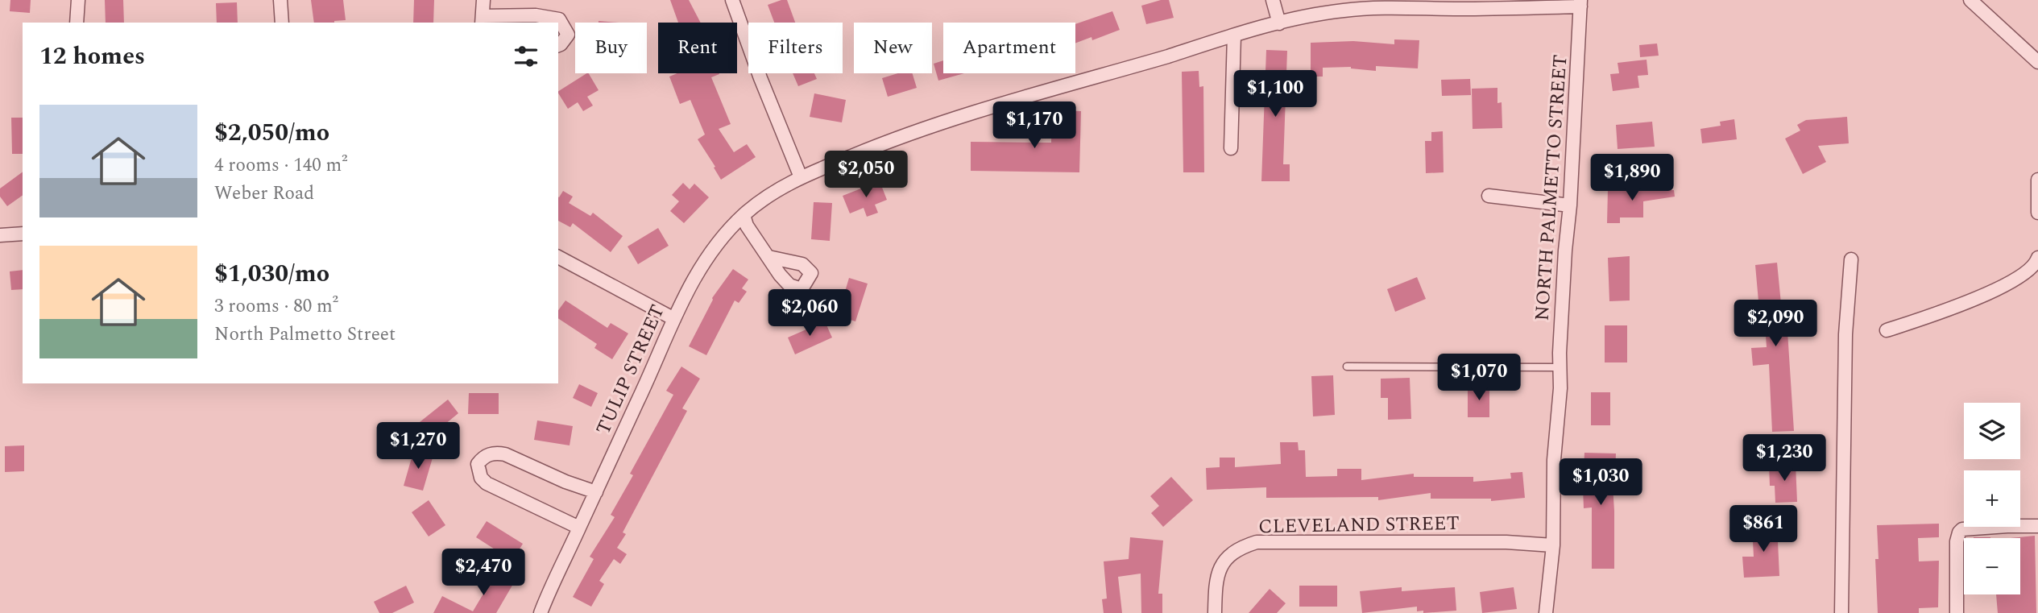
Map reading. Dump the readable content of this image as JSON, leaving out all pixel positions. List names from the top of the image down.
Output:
{
  "streets": {
    "street": ["NORTH PALMETTO STREET", "TULIP STREET", "CLEVELAND STREET"]
  },
  "crossings": [
    ["NORTH PALMETTO STREET", "TULIP STREET"],
    ["NORTH PALMETTO STREET", "CLEVELAND STREET"]
  ],
  "page": {
    "chip": [
      "Buy",
      "Rent",
      "Filters",
      "New",
      "Apartment"
    ],
    "heading": "12 homes",
    "price": [
      "$1,100",
      "$1,170",
      "$2,050",
      "$1,890",
      "$2,060",
      "$2,090",
      "$1,070",
      "$1,270",
      "$1,230",
      "$1,030",
      "$861",
      "$2,470"
    ],
    "list": [
      {
        "name": "$2,050/mo",
        "note": "4 rooms · 140 m² · Weber Road"
      },
      {
        "name": "$1,030/mo",
        "note": "3 rooms · 80 m² · North Palmetto Street"
      }
    ],
    "map_buttons": ["+", "−"]
  }
}
